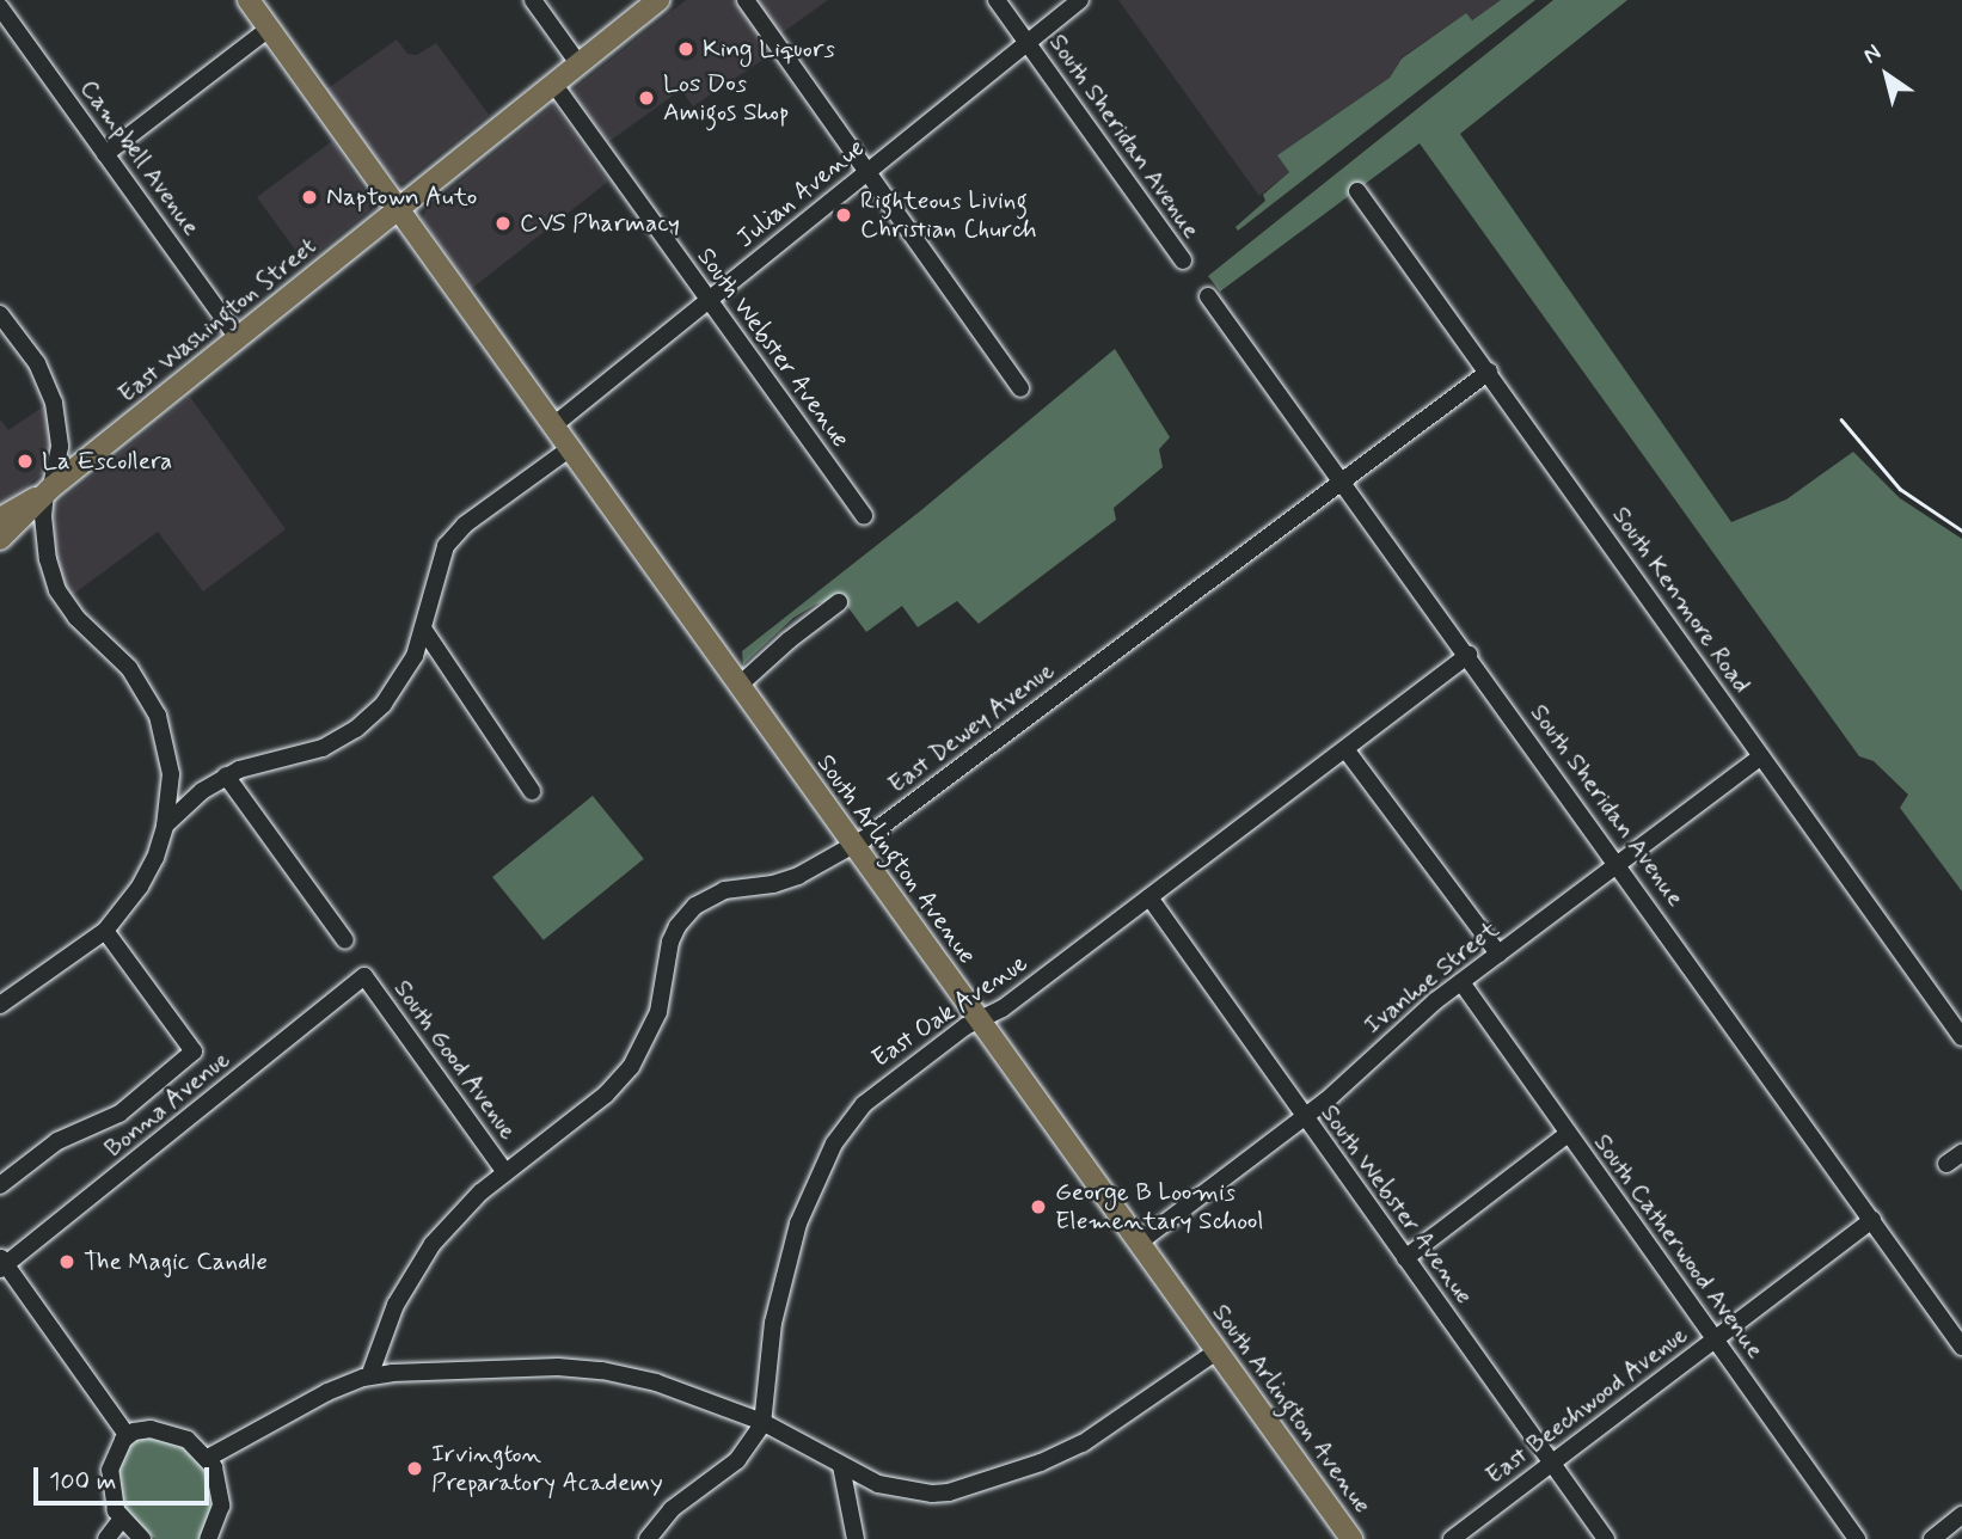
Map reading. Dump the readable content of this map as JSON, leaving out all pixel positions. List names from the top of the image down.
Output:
{
  "streets": {
    "main road": ["East Washington Street", "South Arlington Avenue"],
    "street": [
      "South Sheridan Avenue",
      "Campbell Avenue",
      "Julian Avenue",
      "South Webster Avenue",
      "South Kenmore Road",
      "East Dewey Avenue",
      "Ivanhoe Street",
      "East Oak Avenue",
      "South Good Avenue",
      "Bonna Avenue",
      "South Catherwood Avenue",
      "East Beechwood Avenue"
    ]
  },
  "crossings": [
    ["South Sheridan Avenue", "Julian Avenue"],
    ["South Sheridan Avenue", "East Dewey Avenue"],
    ["South Sheridan Avenue", "Ivanhoe Street"],
    ["South Sheridan Avenue", "East Oak Avenue"],
    ["South Sheridan Avenue", "East Beechwood Avenue"],
    ["Campbell Avenue", "East Washington Street"],
    ["Julian Avenue", "South Webster Avenue"],
    ["Julian Avenue", "South Arlington Avenue"],
    ["East Washington Street", "South Webster Avenue"],
    ["East Washington Street", "South Arlington Avenue"],
    ["South Webster Avenue", "Ivanhoe Street"],
    ["South Webster Avenue", "East Oak Avenue"],
    ["South Webster Avenue", "East Beechwood Avenue"],
    ["South Kenmore Road", "East Dewey Avenue"],
    ["South Kenmore Road", "Ivanhoe Street"],
    ["East Dewey Avenue", "South Arlington Avenue"],
    ["East Dewey Avenue", "South Good Avenue"],
    ["South Arlington Avenue", "Ivanhoe Street"],
    ["South Arlington Avenue", "East Oak Avenue"],
    ["Ivanhoe Street", "South Catherwood Avenue"],
    ["South Good Avenue", "Bonna Avenue"],
    ["South Catherwood Avenue", "East Beechwood Avenue"]
  ],
  "places": [
    "King Liquors",
    "Los Dos Amigos Shop",
    "Naptown Auto",
    "Righteous Living Christian Church",
    "CVS Pharmacy",
    "La Escollera",
    "George B Loomis Elementary School",
    "The Magic Candle",
    "Irvington Preparatory Academy"
  ],
  "scale_bar": "100 m",
  "north": "top left"
}
